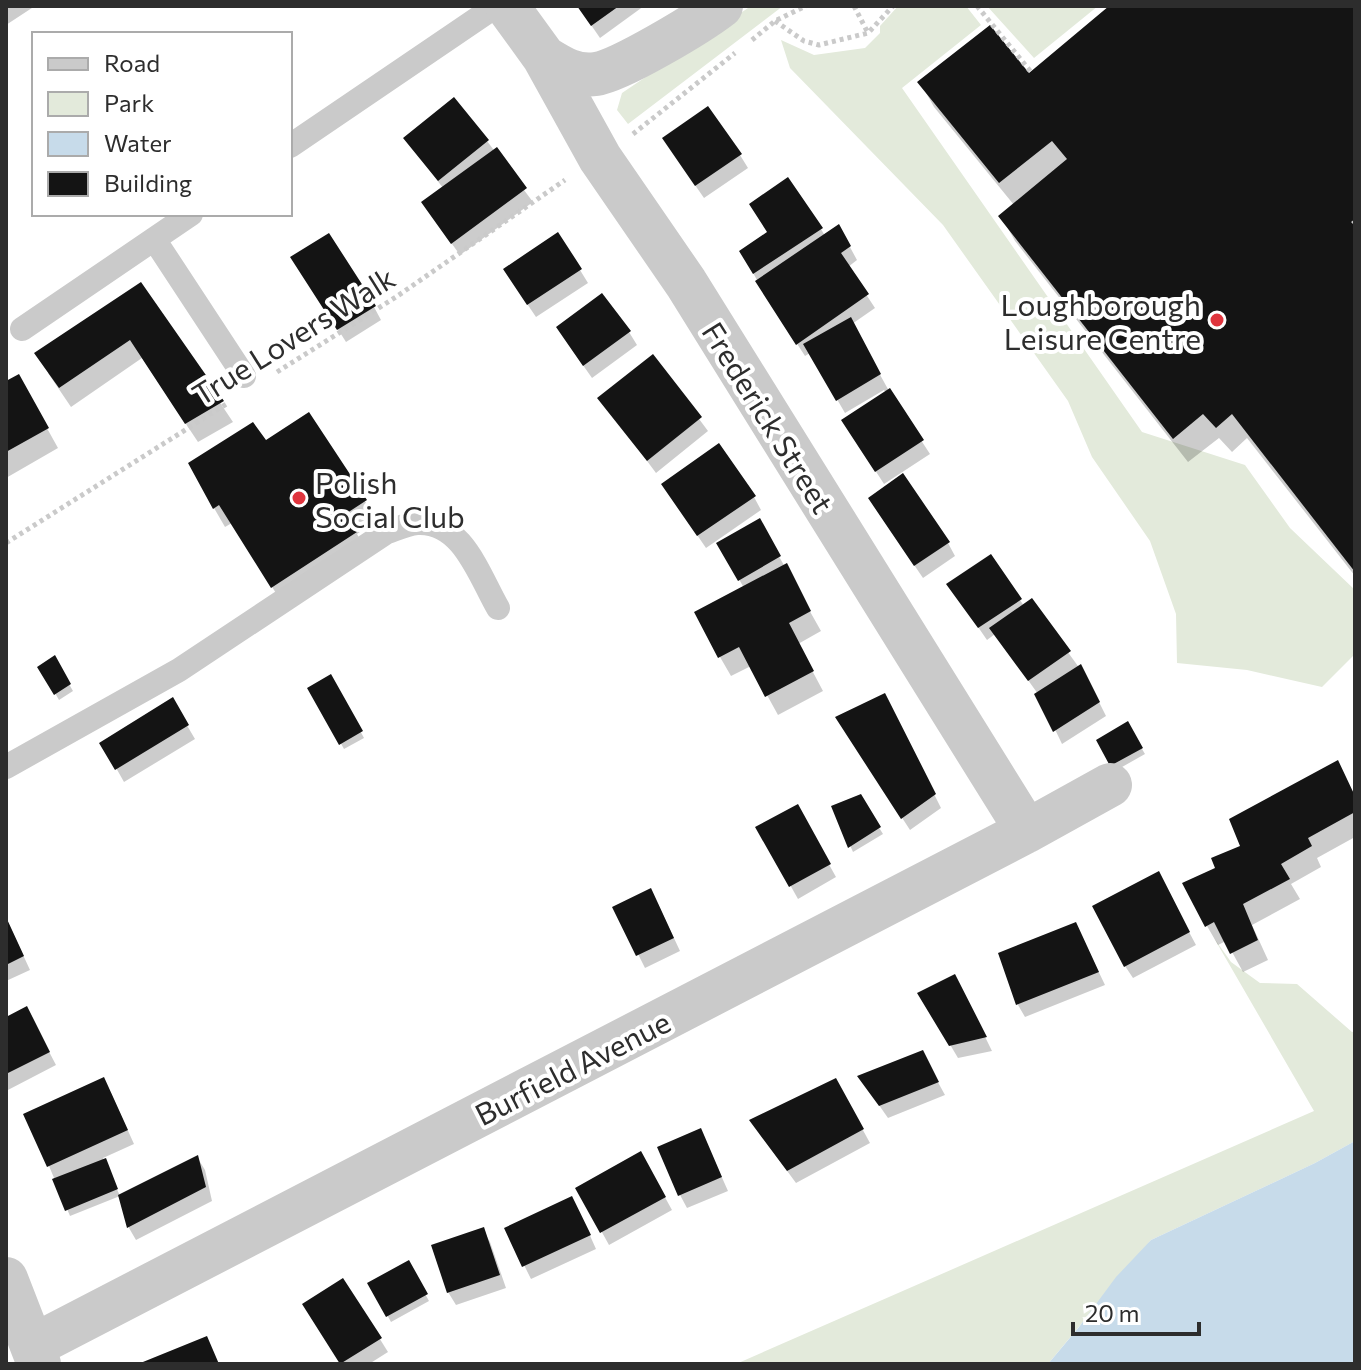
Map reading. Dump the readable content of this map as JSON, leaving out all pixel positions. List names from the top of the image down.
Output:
{
  "streets": {
    "street": ["Frederick Street", "Burfield Avenue"],
    "path": ["True Lovers Walk"]
  },
  "crossings": [
    ["True Lovers Walk", "Frederick Street"],
    ["Frederick Street", "Burfield Avenue"]
  ],
  "places": ["Loughborough Leisure Centre", "Polish Social Club"],
  "legend": [
    "Road",
    "Park",
    "Water",
    "Building"
  ],
  "scale_bar": "20 m"
}
